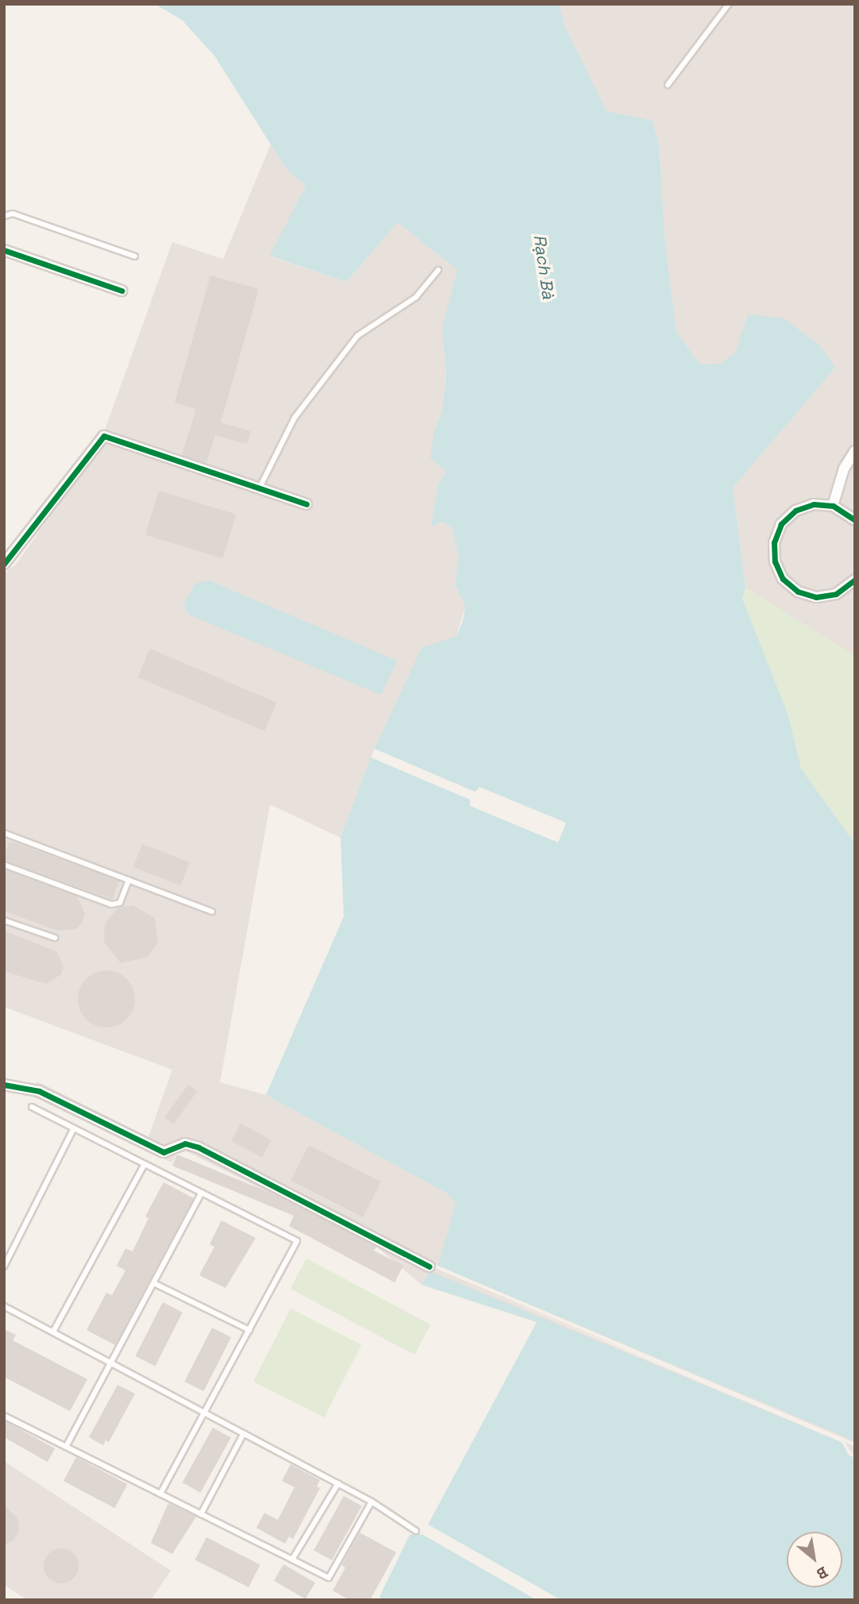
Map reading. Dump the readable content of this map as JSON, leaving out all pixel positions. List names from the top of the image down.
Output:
{
  "water": ["Rạch Bà"],
  "north": "bottom right"
}
